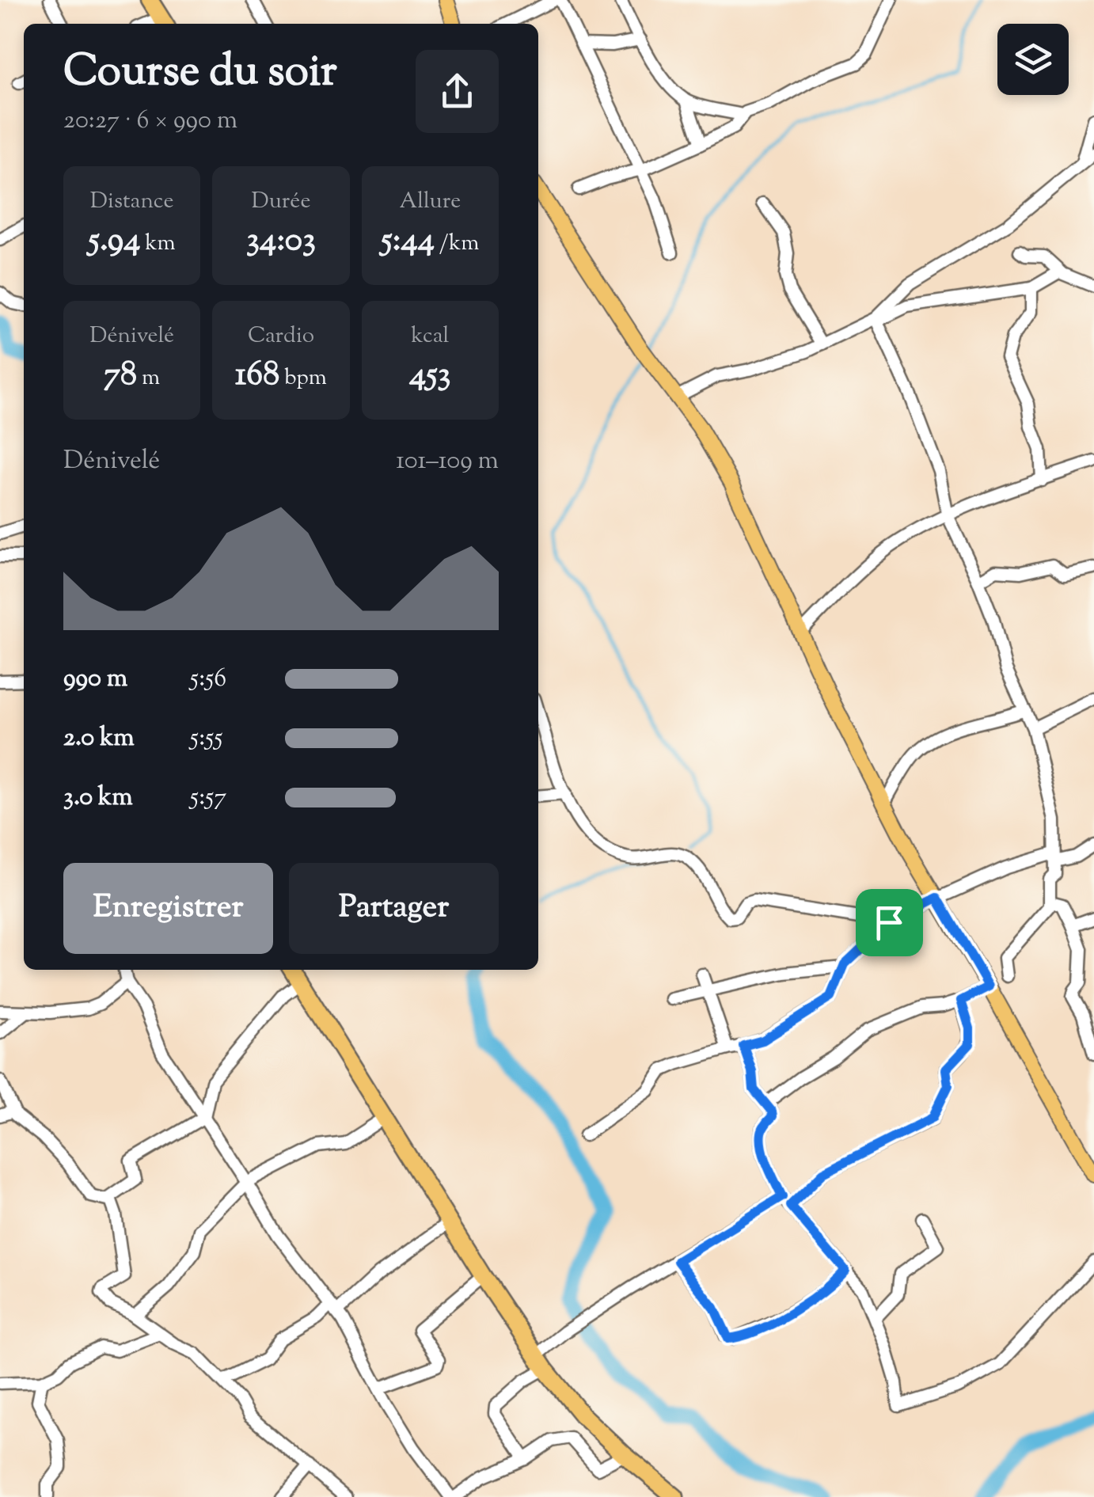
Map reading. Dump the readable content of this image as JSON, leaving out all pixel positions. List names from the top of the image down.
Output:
{
  "page": {
    "heading": ["Course du soir", "20:27 · 6 × 990 m"],
    "stats": [
      ["Distance", "5.94 km"],
      ["Durée", "34:03"],
      ["Allure", "5:44 /km"],
      ["Dénivelé", "78 m"],
      ["Cardio", "168 bpm"],
      ["kcal", "453"]
    ],
    "chart": ["Dénivelé", "101–109 m"],
    "list": [
      {
        "name": "990 m",
        "note": "5:56"
      },
      {
        "name": "2.0 km",
        "note": "5:55"
      },
      {
        "name": "3.0 km",
        "note": "5:57"
      }
    ],
    "buttons": ["Enregistrer", "Partager"]
  }
}
